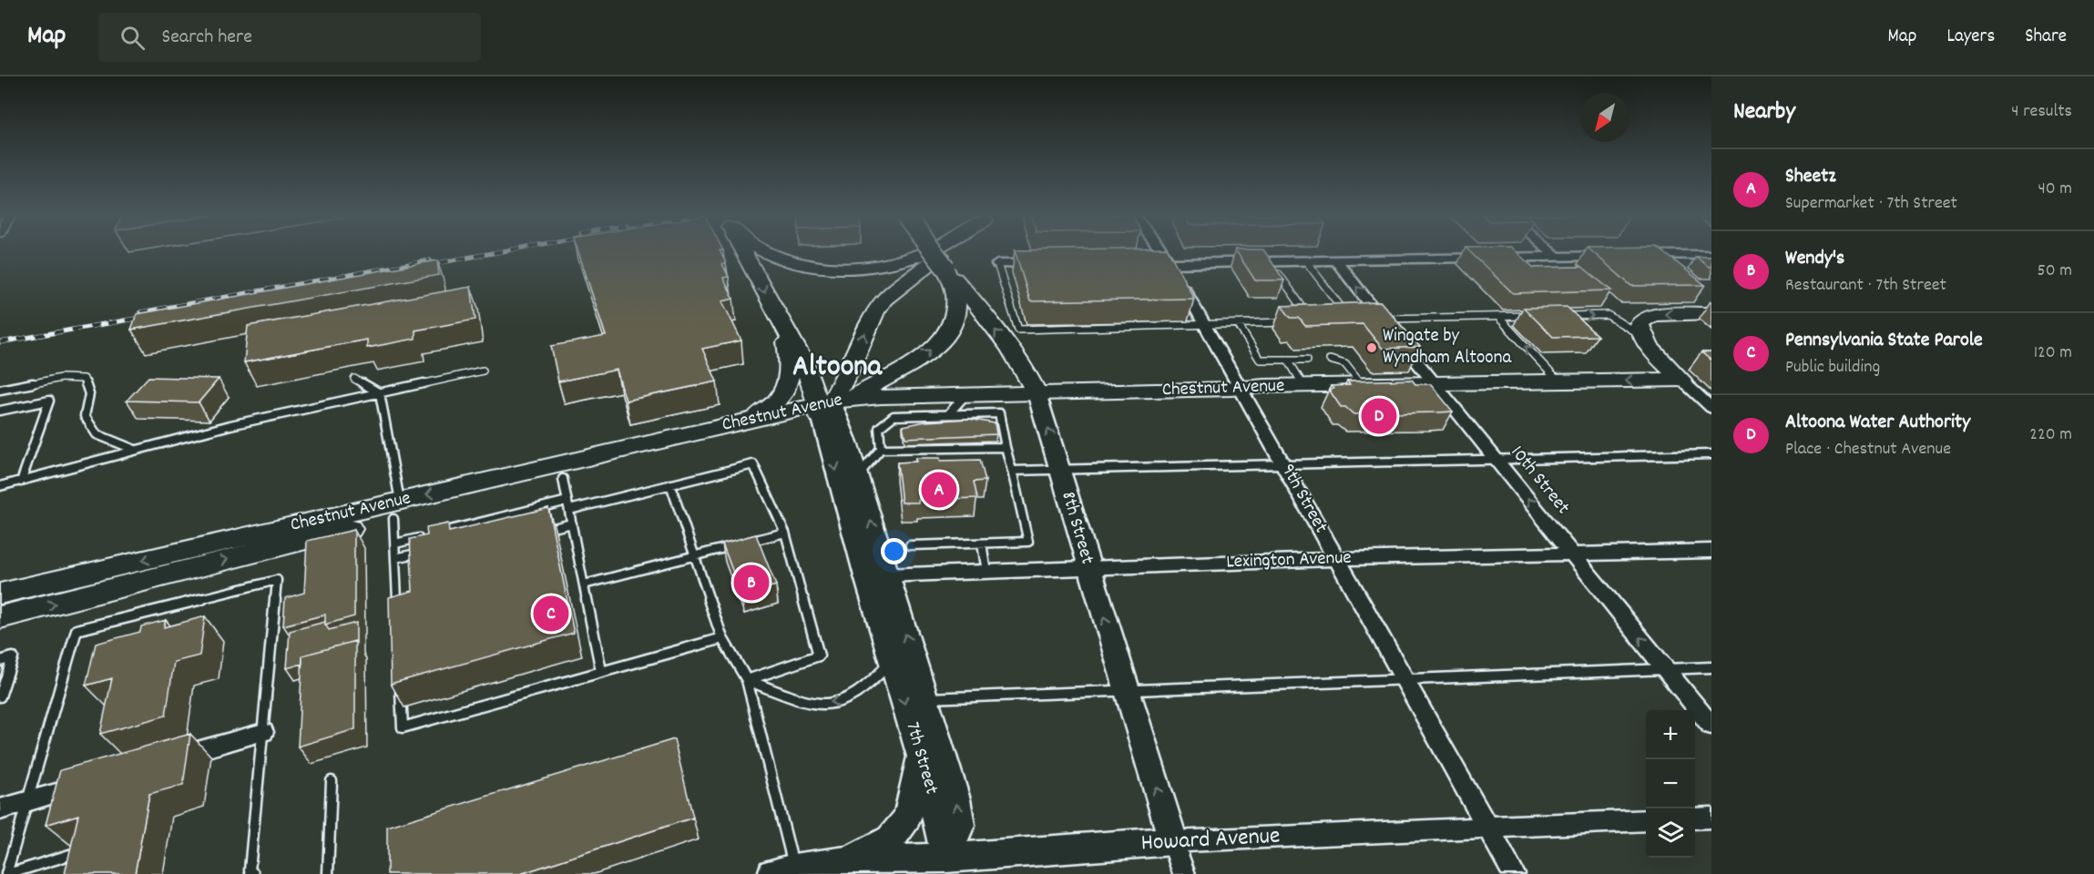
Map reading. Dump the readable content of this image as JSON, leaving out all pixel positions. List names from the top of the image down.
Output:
{
  "streets": {
    "main road": [
      "Chestnut Avenue",
      "8th Street",
      "7th Street",
      "Howard Avenue"
    ],
    "street": ["10th Street", "9th Street", "Lexington Avenue"]
  },
  "crossings": [
    ["Chestnut Avenue", "10th Street"],
    ["Chestnut Avenue", "9th Street"],
    ["Chestnut Avenue", "8th Street"],
    ["Chestnut Avenue", "7th Street"],
    ["10th Street", "Lexington Avenue"],
    ["9th Street", "Lexington Avenue"],
    ["9th Street", "Howard Avenue"],
    ["8th Street", "Lexington Avenue"],
    ["8th Street", "Howard Avenue"],
    ["Lexington Avenue", "7th Street"],
    ["7th Street", "Howard Avenue"]
  ],
  "one_way": ["10th Street", "8th Street"],
  "districts": ["Altoona"],
  "places": ["Wingate by Wyndham Altoona"],
  "north": "bottom left",
  "page": {
    "header": "Map",
    "search": "Search here",
    "nav": ["Map", "Layers", "Share"],
    "heading": ["Nearby", "4 results"],
    "list": [
      {
        "mark": "A",
        "name": "Sheetz",
        "note": "Supermarket · 7th Street",
        "value": "40 m"
      },
      {
        "mark": "B",
        "name": "Wendy's",
        "note": "Restaurant · 7th Street",
        "value": "50 m"
      },
      {
        "mark": "C",
        "name": "Pennsylvania State Parole",
        "note": "Public building",
        "value": "120 m"
      },
      {
        "mark": "D",
        "name": "Altoona Water Authority",
        "note": "Place · Chestnut Avenue",
        "value": "220 m"
      }
    ],
    "pins": [
      "D",
      "A",
      "B",
      "C"
    ],
    "map_buttons": ["+", "−"]
  }
}
